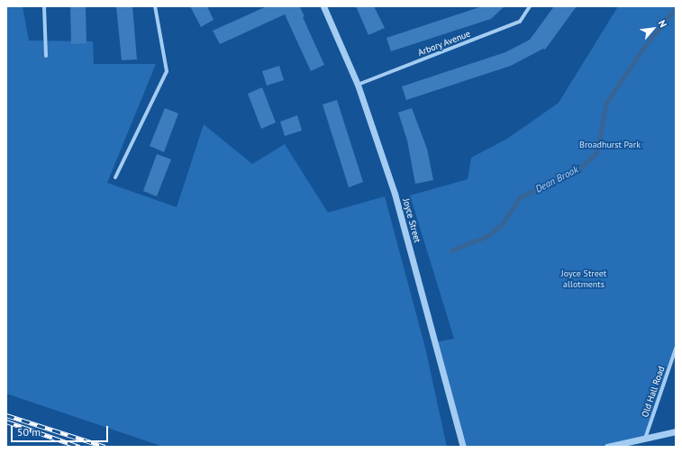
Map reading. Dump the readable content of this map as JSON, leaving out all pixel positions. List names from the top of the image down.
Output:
{
  "streets": {
    "street": ["Arbory Avenue", "Joyce Street", "Old Hall Road"]
  },
  "crossings": [
    ["Arbory Avenue", "Joyce Street"]
  ],
  "water": ["Dean Brook"],
  "parks": ["Broadhurst Park", "Joyce Street allotments"],
  "scale_bar": "50 m",
  "north": "top right"
}
